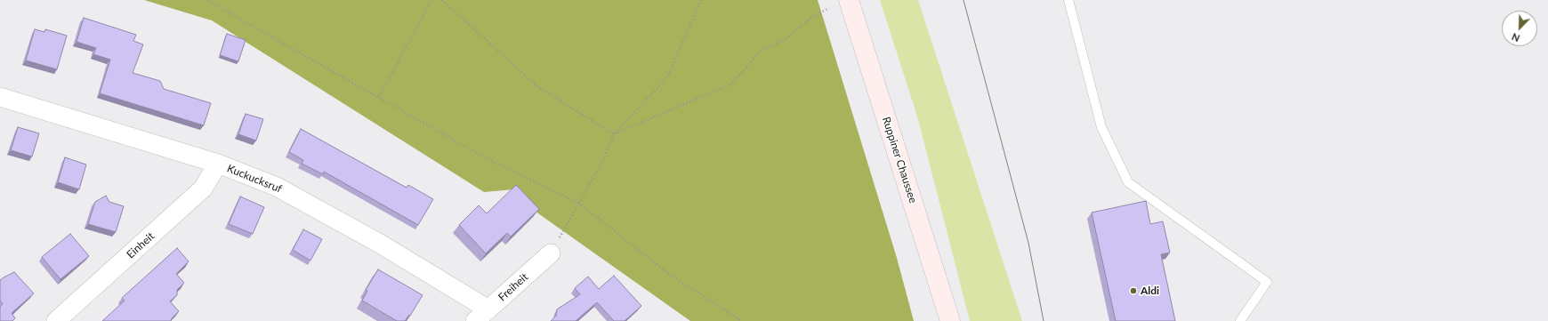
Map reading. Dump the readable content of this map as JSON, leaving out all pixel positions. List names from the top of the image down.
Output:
{
  "streets": {
    "main road": ["Ruppiner Chaussee"],
    "street": ["Kuckucksruf", "Einheit", "Freiheit"]
  },
  "crossings": [
    ["Kuckucksruf", "Einheit"],
    ["Kuckucksruf", "Freiheit"]
  ],
  "places": ["Aldi"],
  "north": "bottom left"
}
